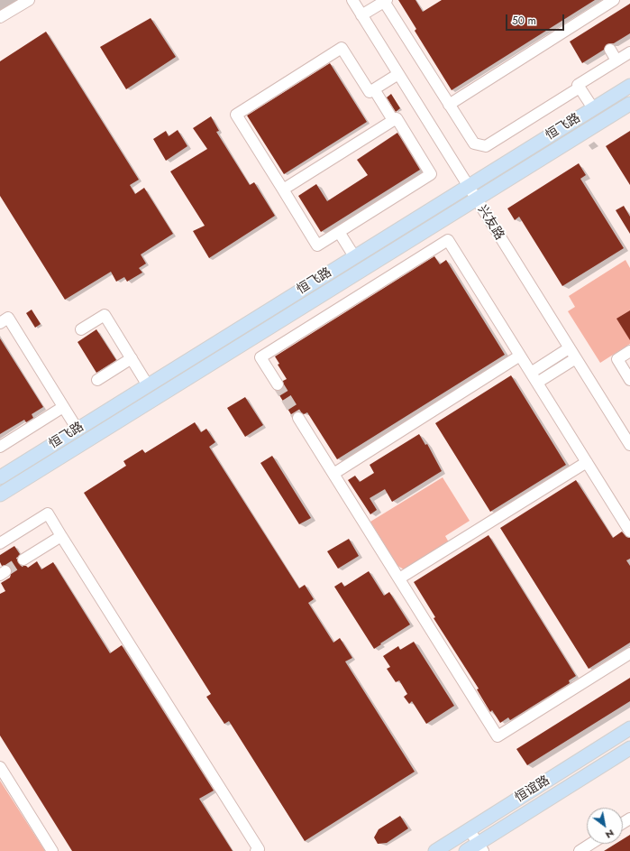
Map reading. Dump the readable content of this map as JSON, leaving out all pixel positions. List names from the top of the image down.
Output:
{
  "streets": {
    "main road": ["恒飞路", "恒谊路"],
    "street": ["兴友路"]
  },
  "crossings": [
    ["恒飞路", "兴友路"]
  ],
  "scale_bar": "50 m",
  "north": "bottom right"
}
